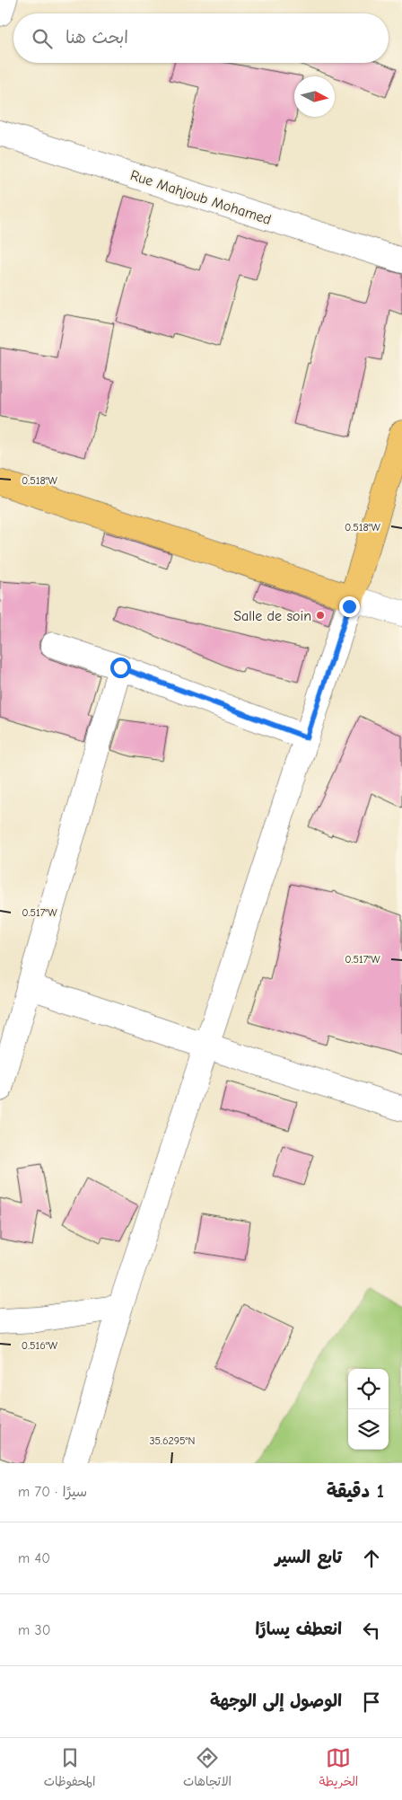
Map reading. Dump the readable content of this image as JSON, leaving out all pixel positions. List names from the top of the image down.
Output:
{
  "streets": {
    "street": ["Rue Mahjoub Mohamed"]
  },
  "places": ["Salle de soin"],
  "north": "right",
  "page": {
    "search": "ابحث هنا",
    "heading": ["1 دقيقة", "سيرًا · 70 m"],
    "list": [
      ["تابع السير", "40 m"],
      ["انعطف يسارًا", "30 m"],
      "الوصول إلى الوجهة"
    ],
    "nav": ["الخريطة", "الاتجاهات", "المحفوظات"]
  },
  "coordinates": [
    "0.518°W",
    "0.517°W",
    "0.516°W",
    "35.6295°N"
  ]
}
